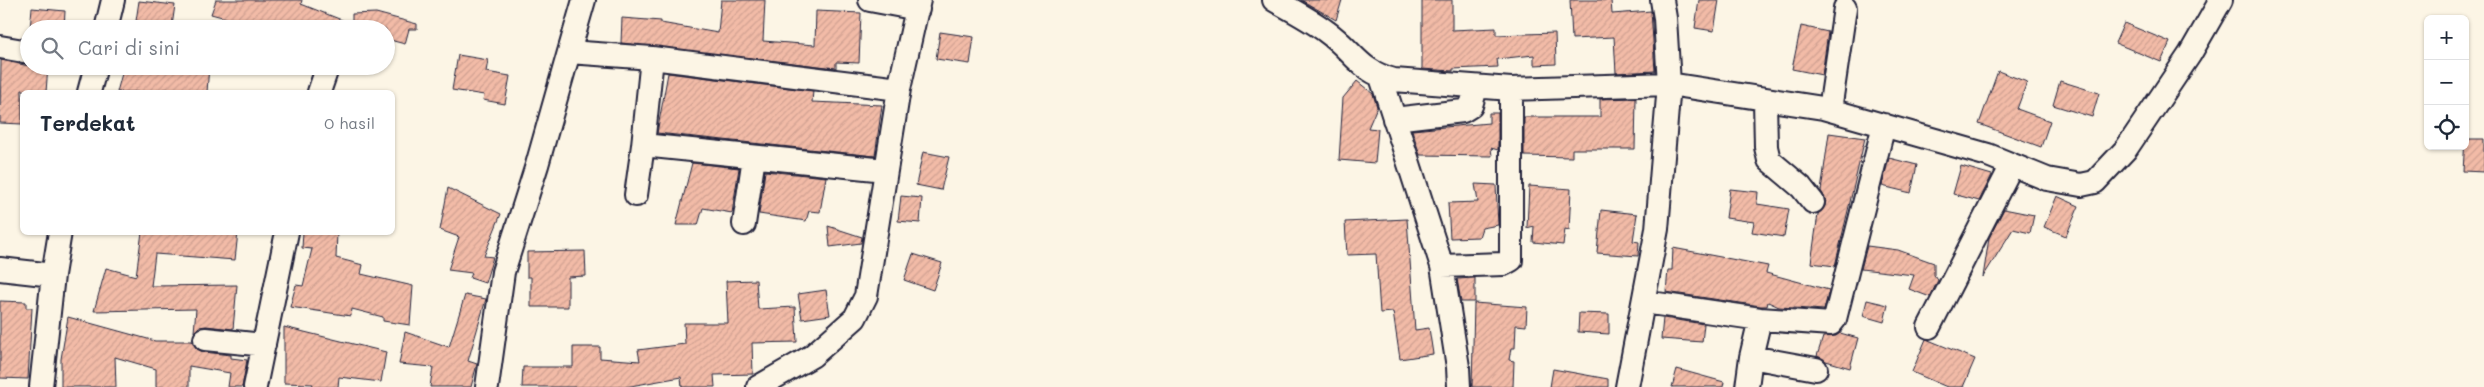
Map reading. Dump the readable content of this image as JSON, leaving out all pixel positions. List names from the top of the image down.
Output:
{
  "page": {
    "map_buttons": ["+", "−"],
    "search": "Cari di sini",
    "heading": ["Terdekat", "0 hasil"]
  }
}
